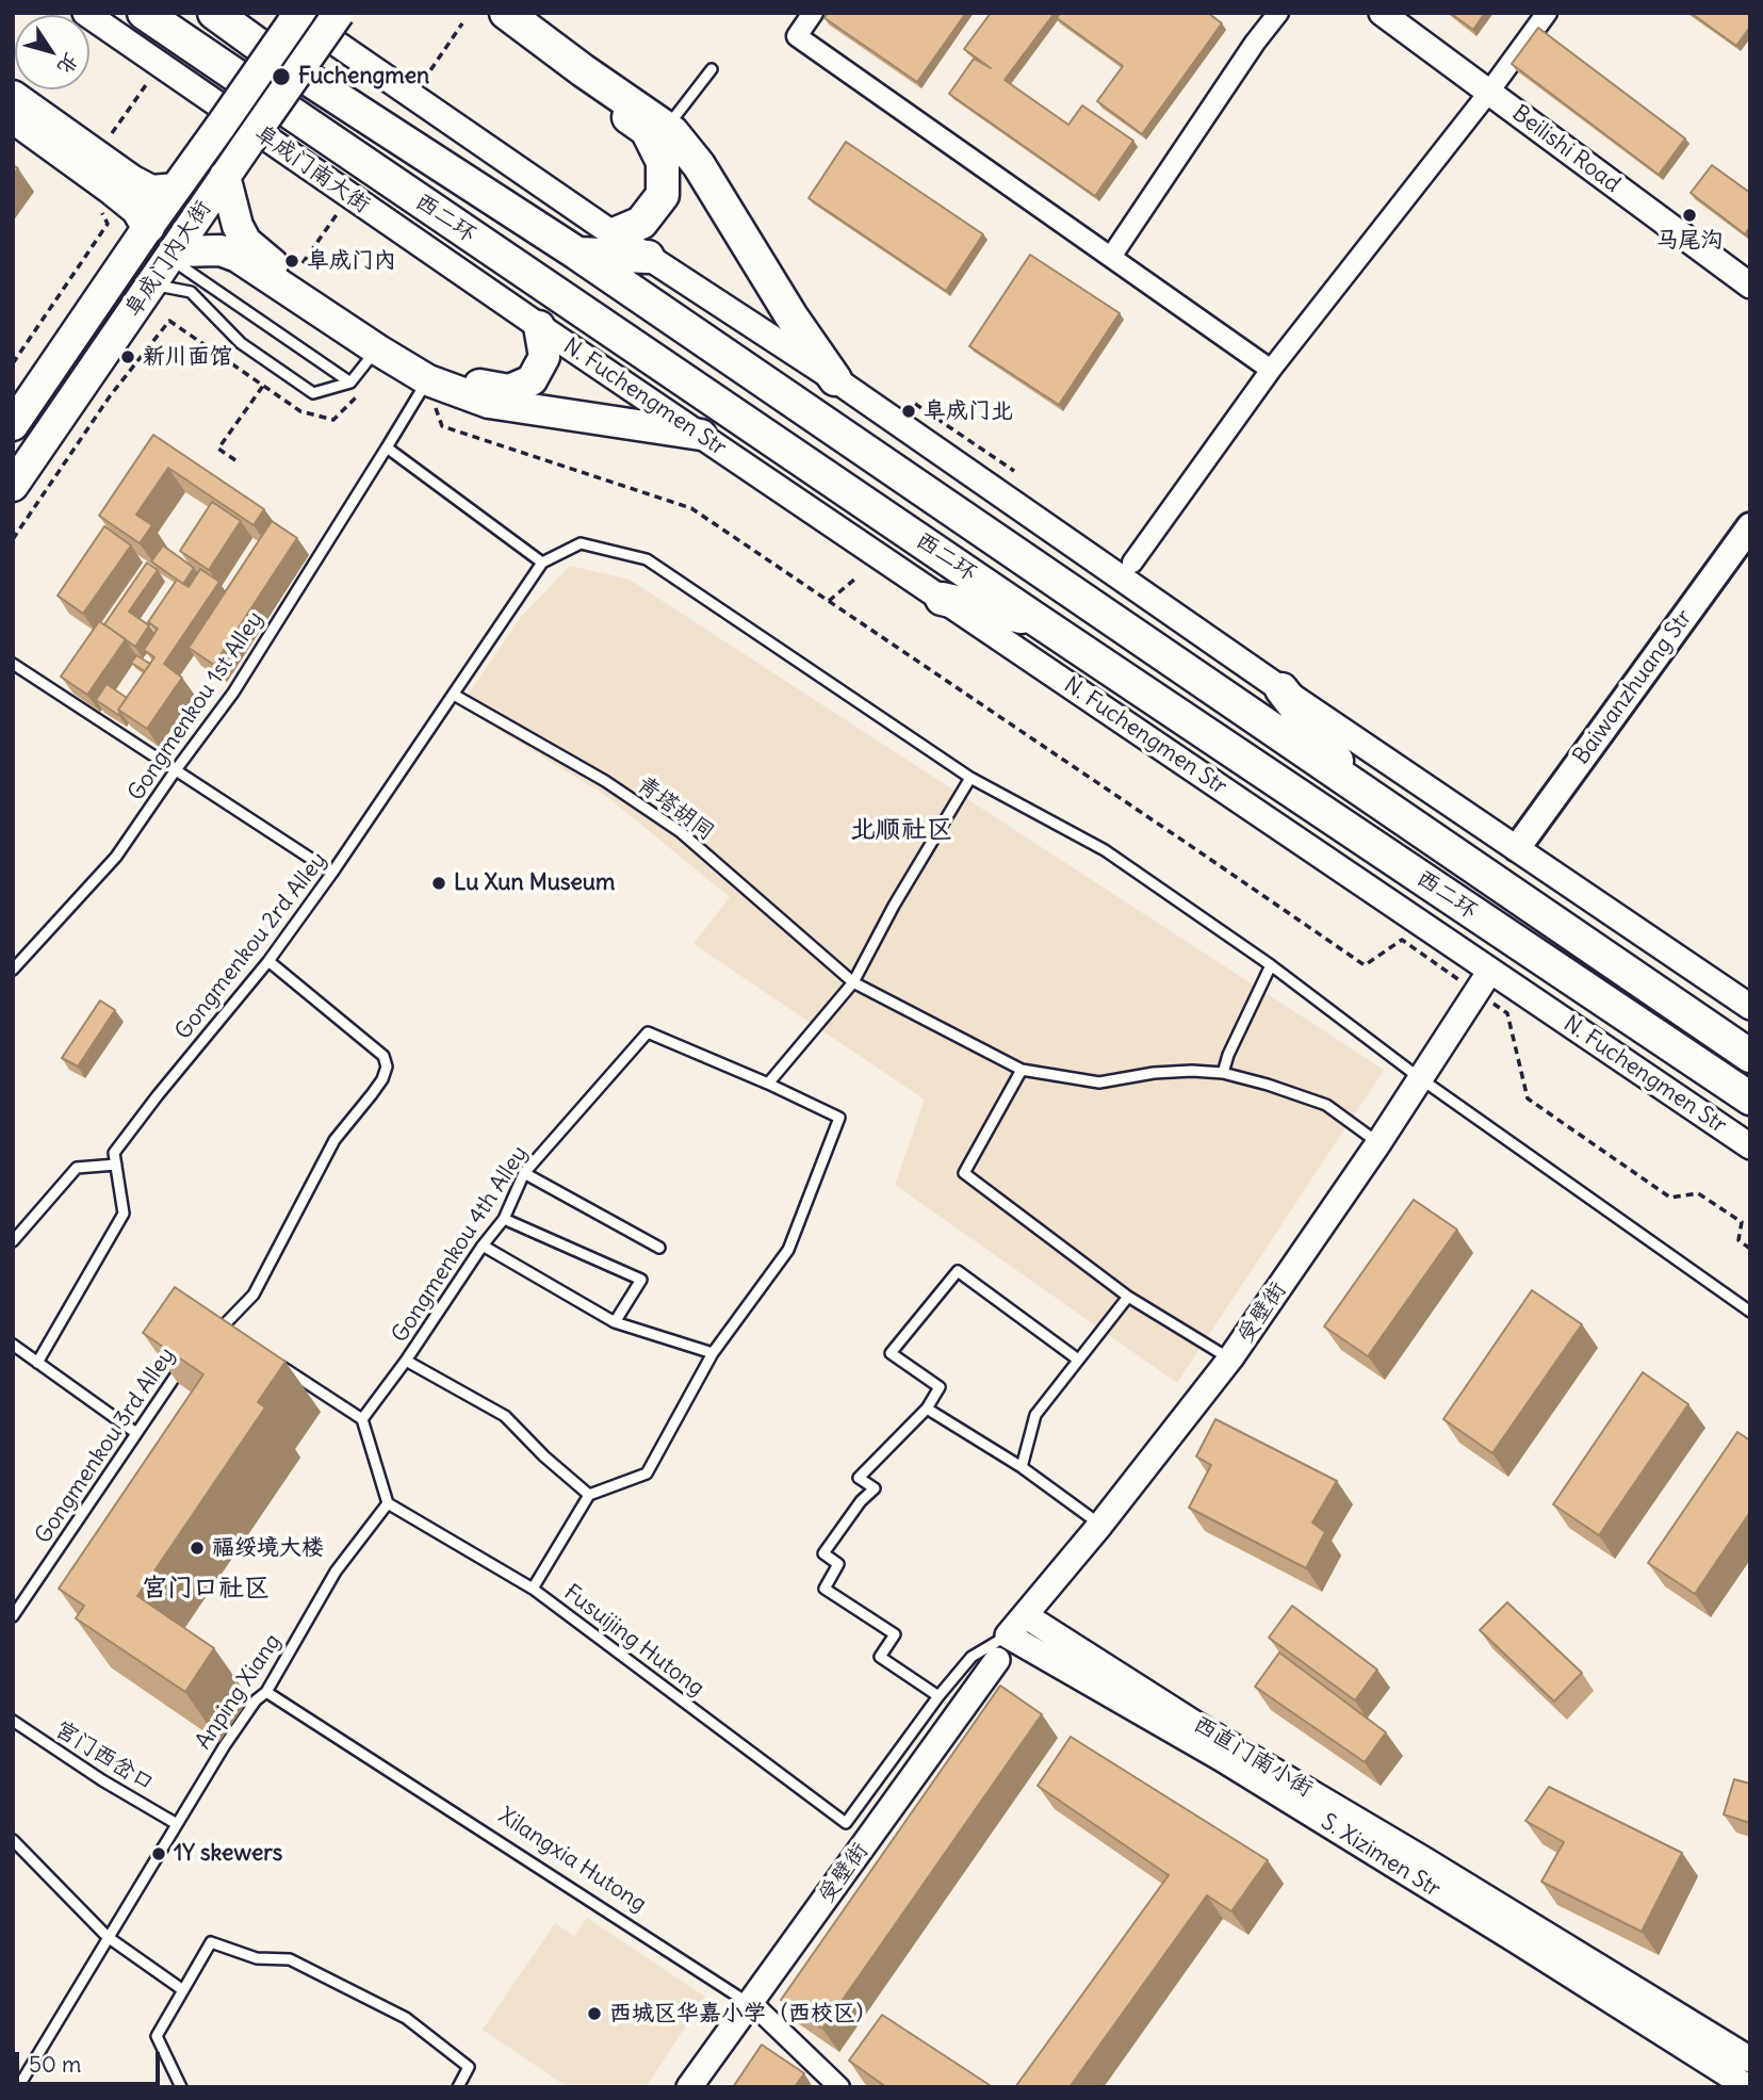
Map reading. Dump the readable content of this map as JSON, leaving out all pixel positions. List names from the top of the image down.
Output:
{
  "streets": {
    "highway": ["西二环"],
    "main road": ["阜成门内大街", "Baiwanzhuang Str"],
    "street": [
      "Beilishi Road",
      "阜成门南大街",
      "N. Fuchengmen Str",
      "受壁街",
      "西直门南小街",
      "S. Xizimen Str",
      "Xilangxia Hutong"
    ],
    "lane": [
      "Gongmenkou 1st Alley",
      "青塔胡同",
      "Gongmenkou 2rd Alley",
      "Gongmenkou 4th Alley",
      "Gongmenkou 3rd Alley",
      "Fusuijing Hutong",
      "Anping Xiang",
      "宫门西岔口"
    ]
  },
  "crossings": [
    ["阜成门南大街", "N. Fuchengmen Str"],
    ["N. Fuchengmen Str", "受壁街"],
    ["青塔胡同", "Gongmenkou 2rd Alley"],
    ["青塔胡同", "受壁街"],
    ["受壁街", "西直门南小街"],
    ["受壁街", "S. Xizimen Str"],
    ["Fusuijing Hutong", "Anping Xiang"],
    ["Anping Xiang", "宫门西岔口"],
    ["Anping Xiang", "Xilangxia Hutong"]
  ],
  "districts": ["北顺社区", "宫门口社区"],
  "places": [
    "Fuchengmen",
    "马尾沟",
    "阜成门内",
    "新川面馆",
    "阜成门北",
    "Lu Xun Museum",
    "福绥境大楼",
    "1Y skewers",
    "西城区华嘉小学（西校区）"
  ],
  "scale_bar": "50 m",
  "north": "bottom right"
}
